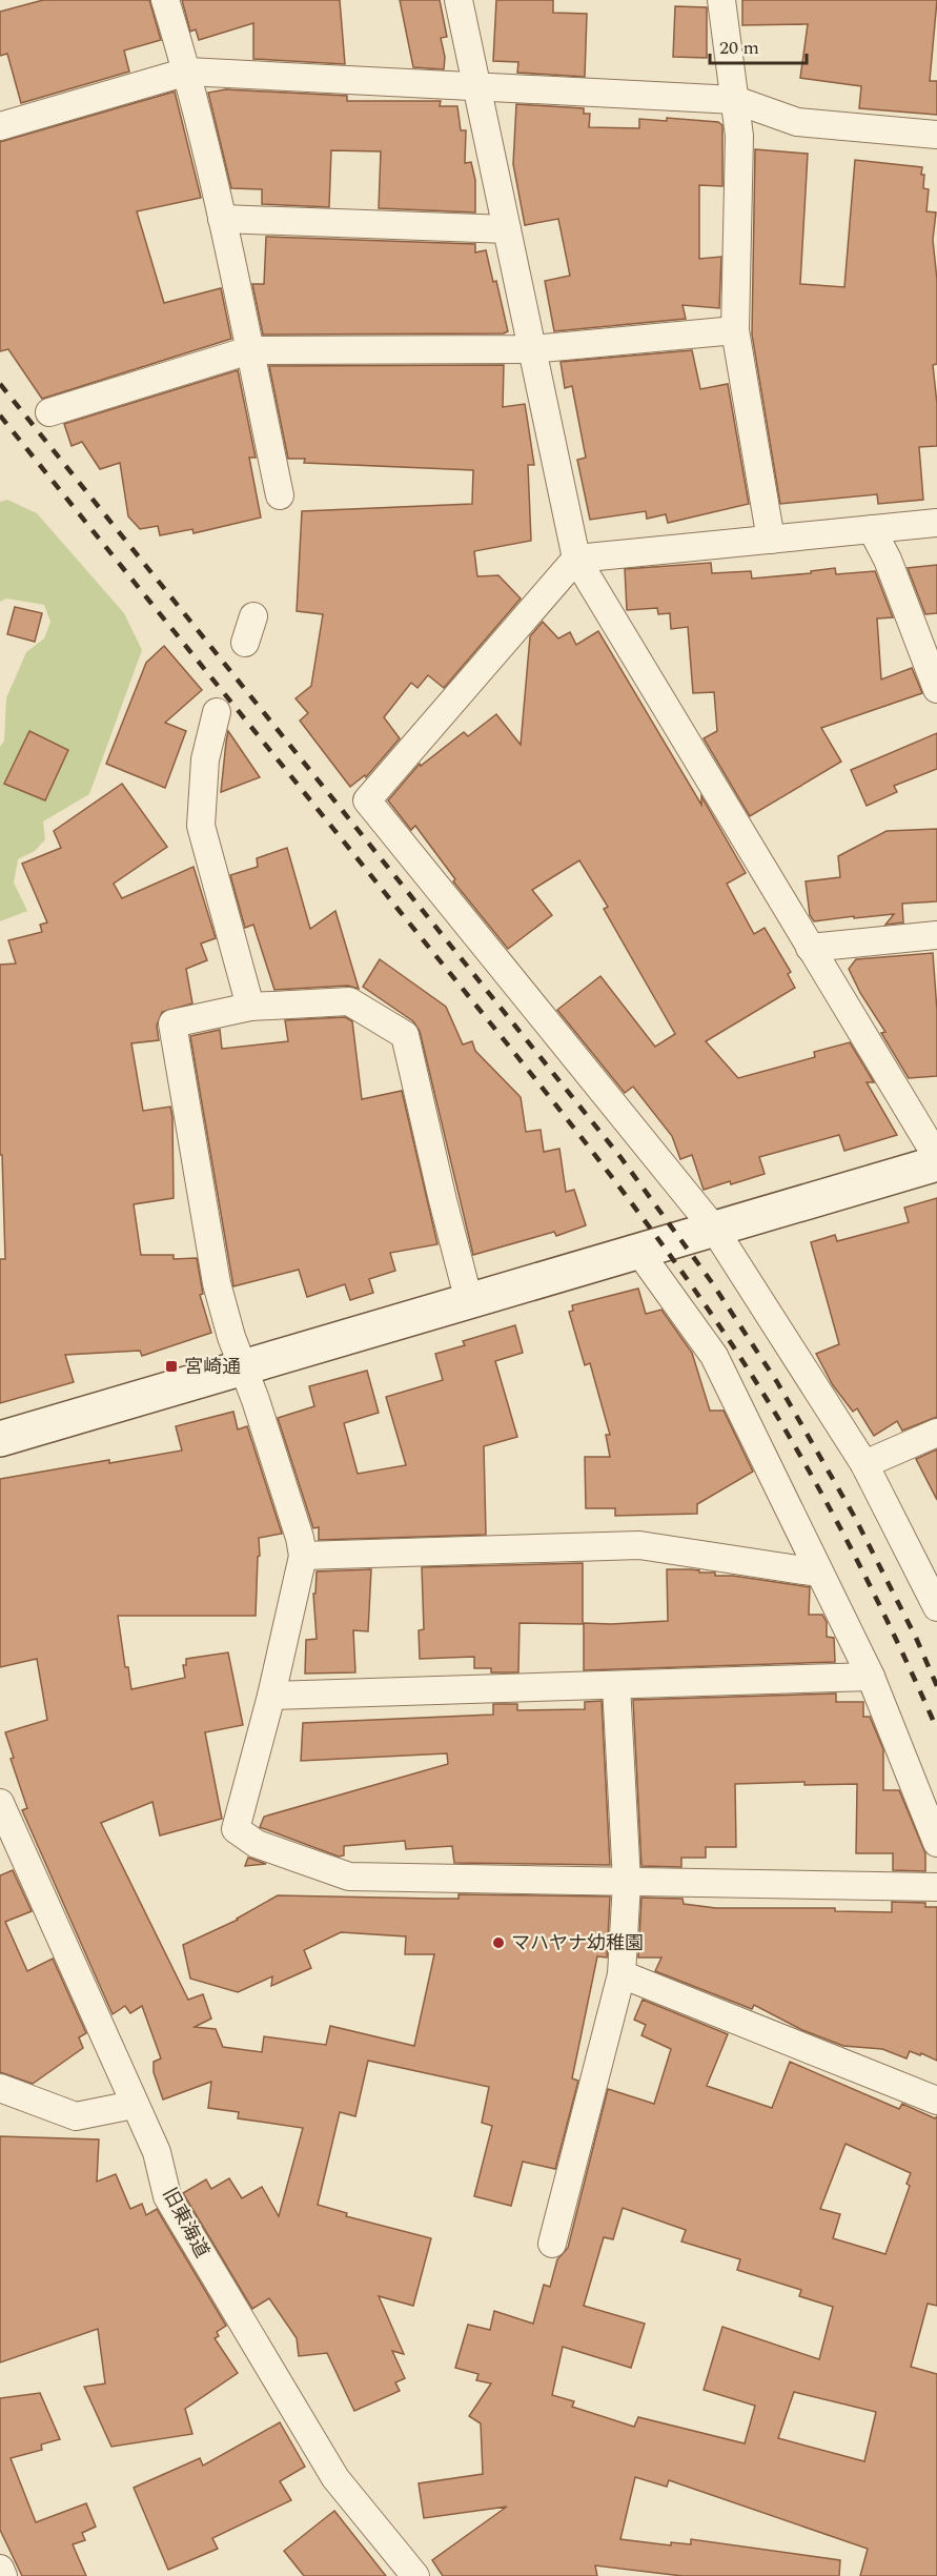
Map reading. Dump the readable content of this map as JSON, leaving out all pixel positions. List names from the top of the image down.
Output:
{
  "streets": {
    "street": ["旧東海道"]
  },
  "places": {
    "transit": ["宮崎通"],
    "other": ["マハヤナ幼稚園"]
  },
  "scale_bar": "20 m"
}
